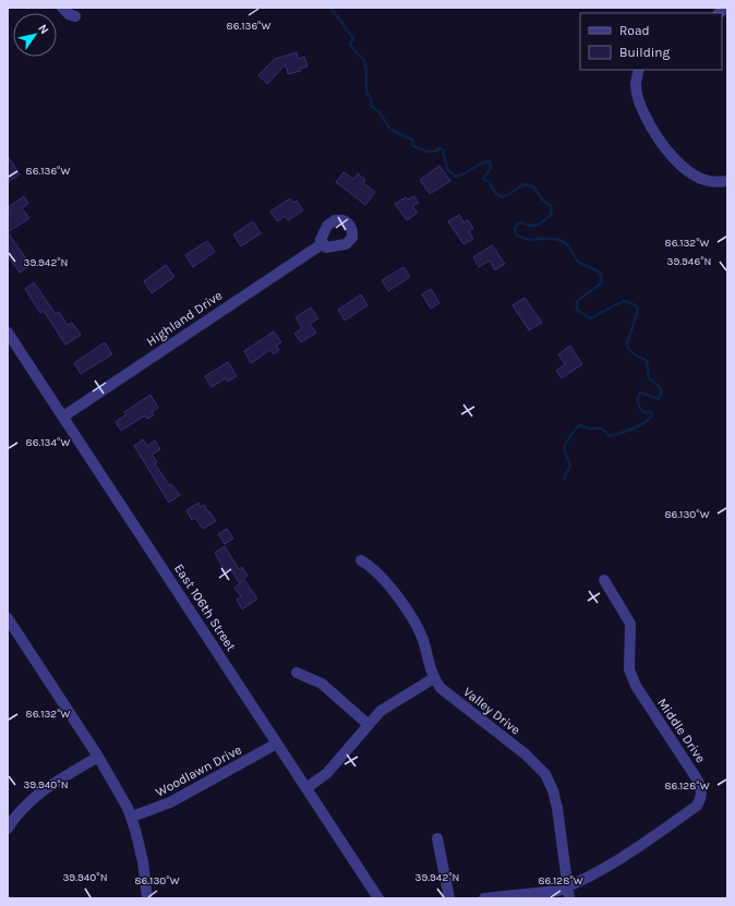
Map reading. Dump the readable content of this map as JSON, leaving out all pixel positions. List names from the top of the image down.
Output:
{
  "streets": {
    "street": [
      "Highland Drive",
      "East 106th Street",
      "Valley Drive",
      "Middle Drive",
      "Woodlawn Drive"
    ]
  },
  "crossings": [
    ["Highland Drive", "East 106th Street"],
    ["East 106th Street", "Woodlawn Drive"],
    ["Valley Drive", "Middle Drive"]
  ],
  "legend": ["Road", "Building"],
  "north": "top right",
  "coordinates": [
    "86.136°W",
    "86.132°W",
    "39.946°N",
    "39.942°N",
    "86.134°W",
    "86.130°W",
    "39.940°N",
    "86.128°W"
  ]
}
